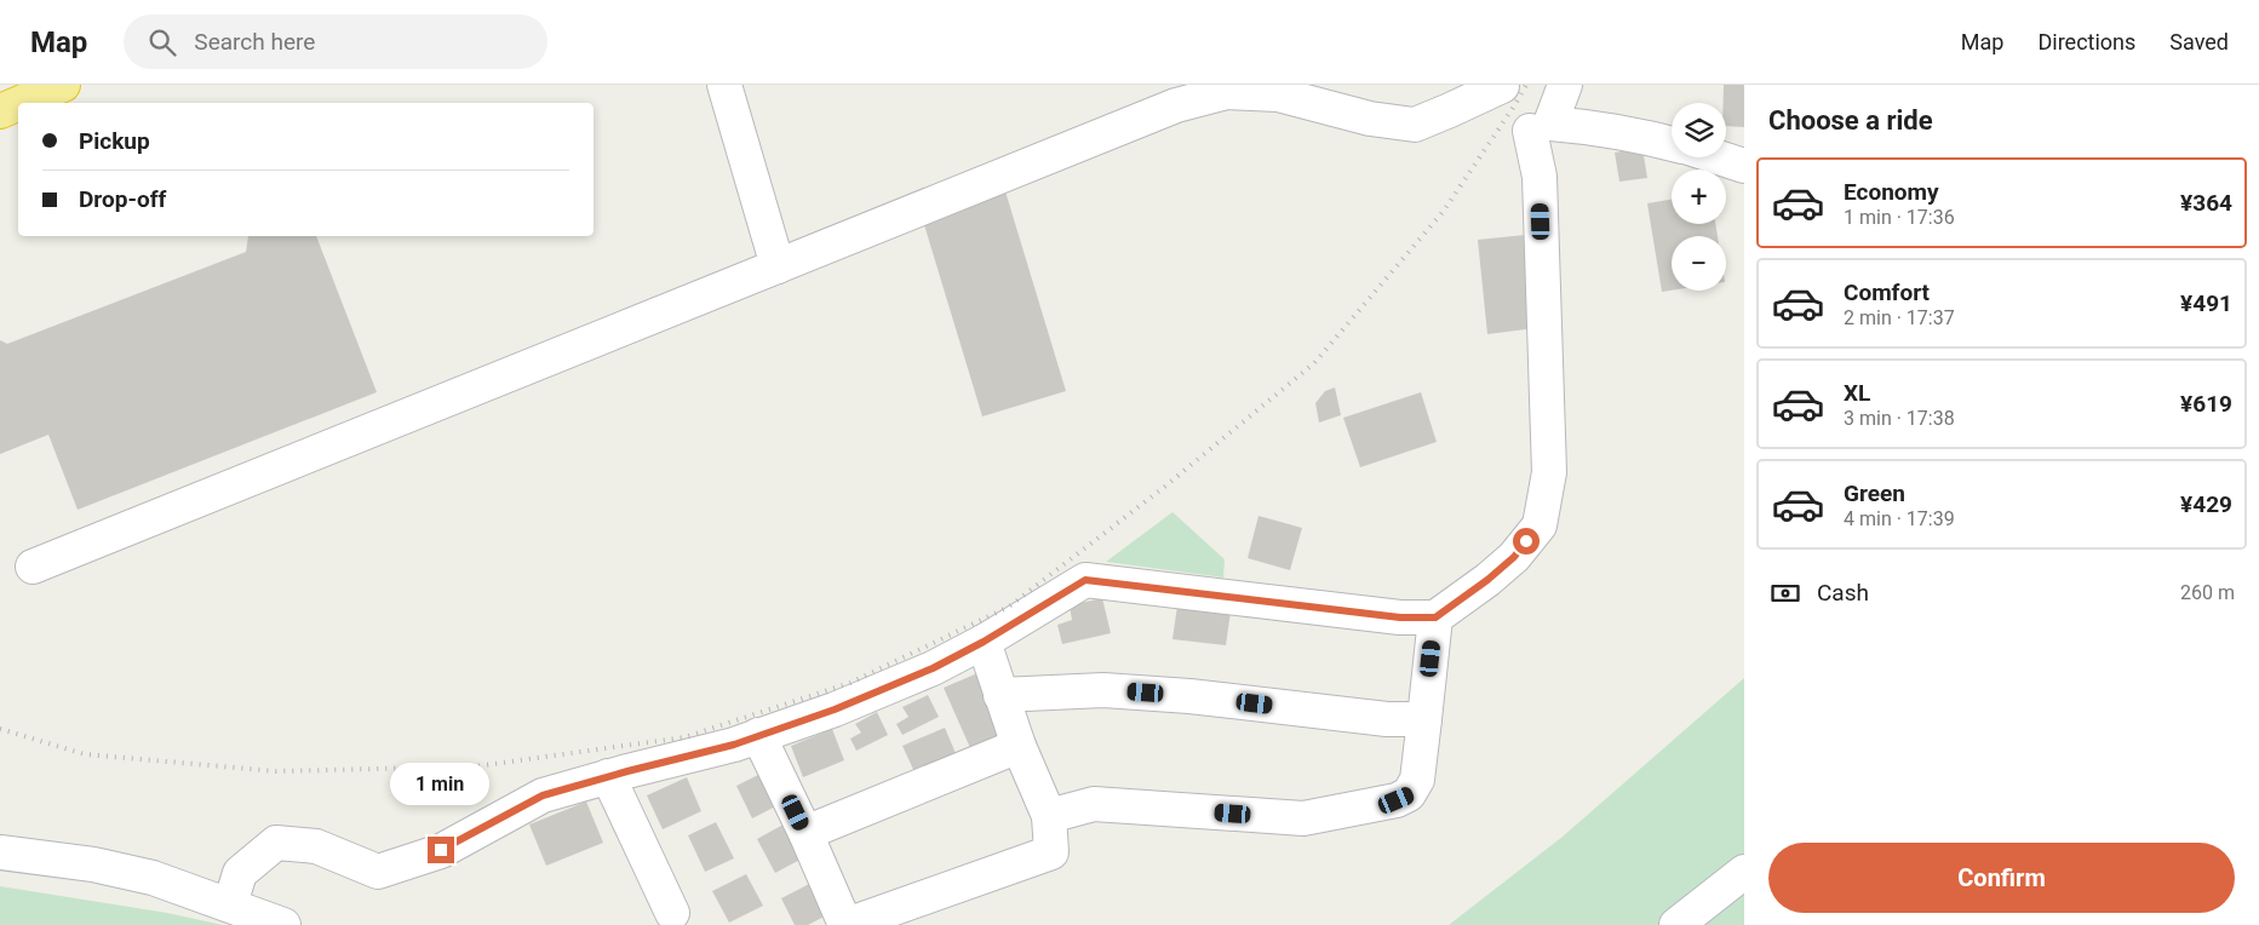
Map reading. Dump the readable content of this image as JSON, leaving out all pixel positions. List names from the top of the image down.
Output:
{
  "page": {
    "header": "Map",
    "search": "Search here",
    "nav": ["Map", "Directions", "Saved"],
    "heading": "Choose a ride",
    "map_buttons": ["+", "−"],
    "banner": ["Pickup", "Drop-off"],
    "list": [
      {
        "name": "Economy",
        "note": "1 min · 17:36",
        "value": "¥364"
      },
      {
        "name": "Comfort",
        "note": "2 min · 17:37",
        "value": "¥491"
      },
      {
        "name": "XL",
        "note": "3 min · 17:38",
        "value": "¥619"
      },
      {
        "name": "Green",
        "note": "4 min · 17:39",
        "value": "¥429"
      }
    ],
    "pay": ["Cash", "260 m"],
    "bubble": "1 min",
    "buttons": "Confirm"
  }
}
